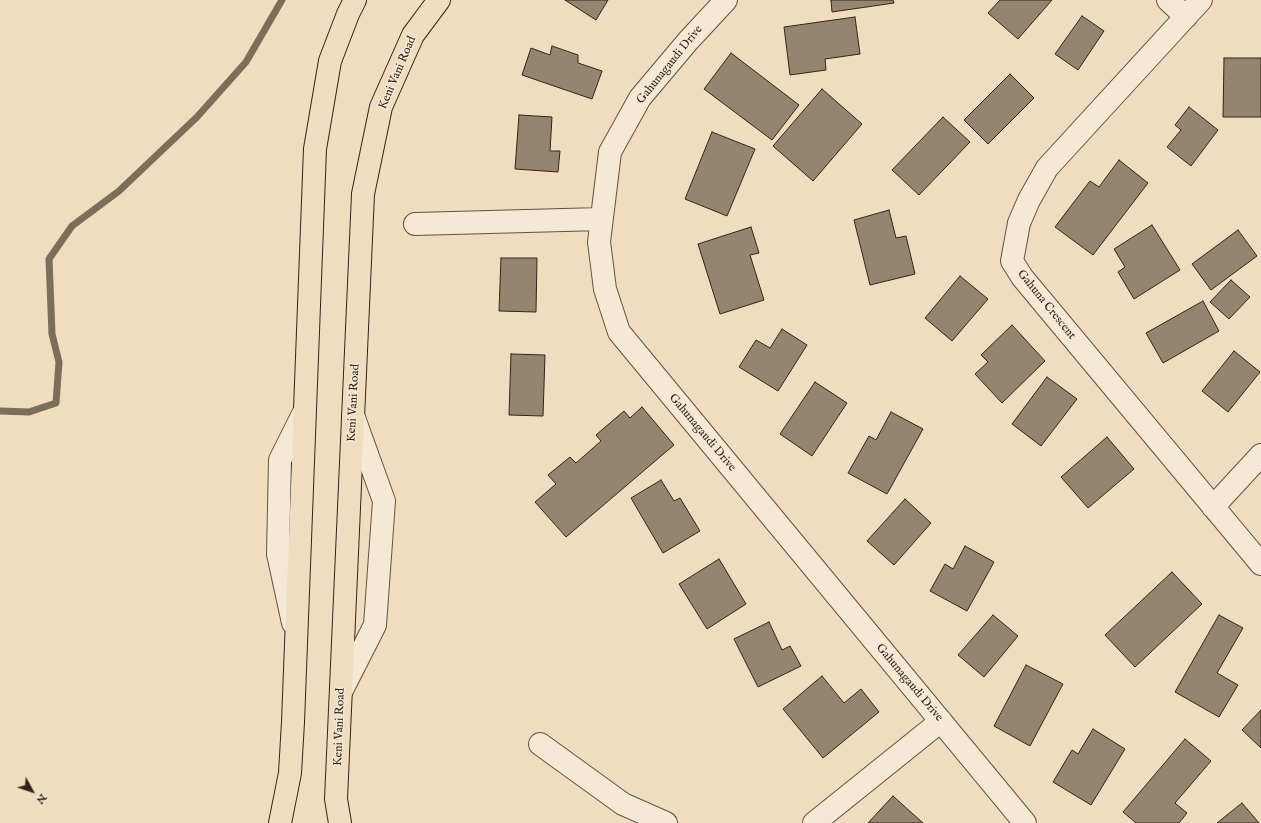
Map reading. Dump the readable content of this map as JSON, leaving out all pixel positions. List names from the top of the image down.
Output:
{
  "streets": {
    "main road": ["Keni Vani Road"],
    "street": ["Gahunagaudi Drive", "Gahuna Crescent"]
  },
  "north": "bottom right"
}
